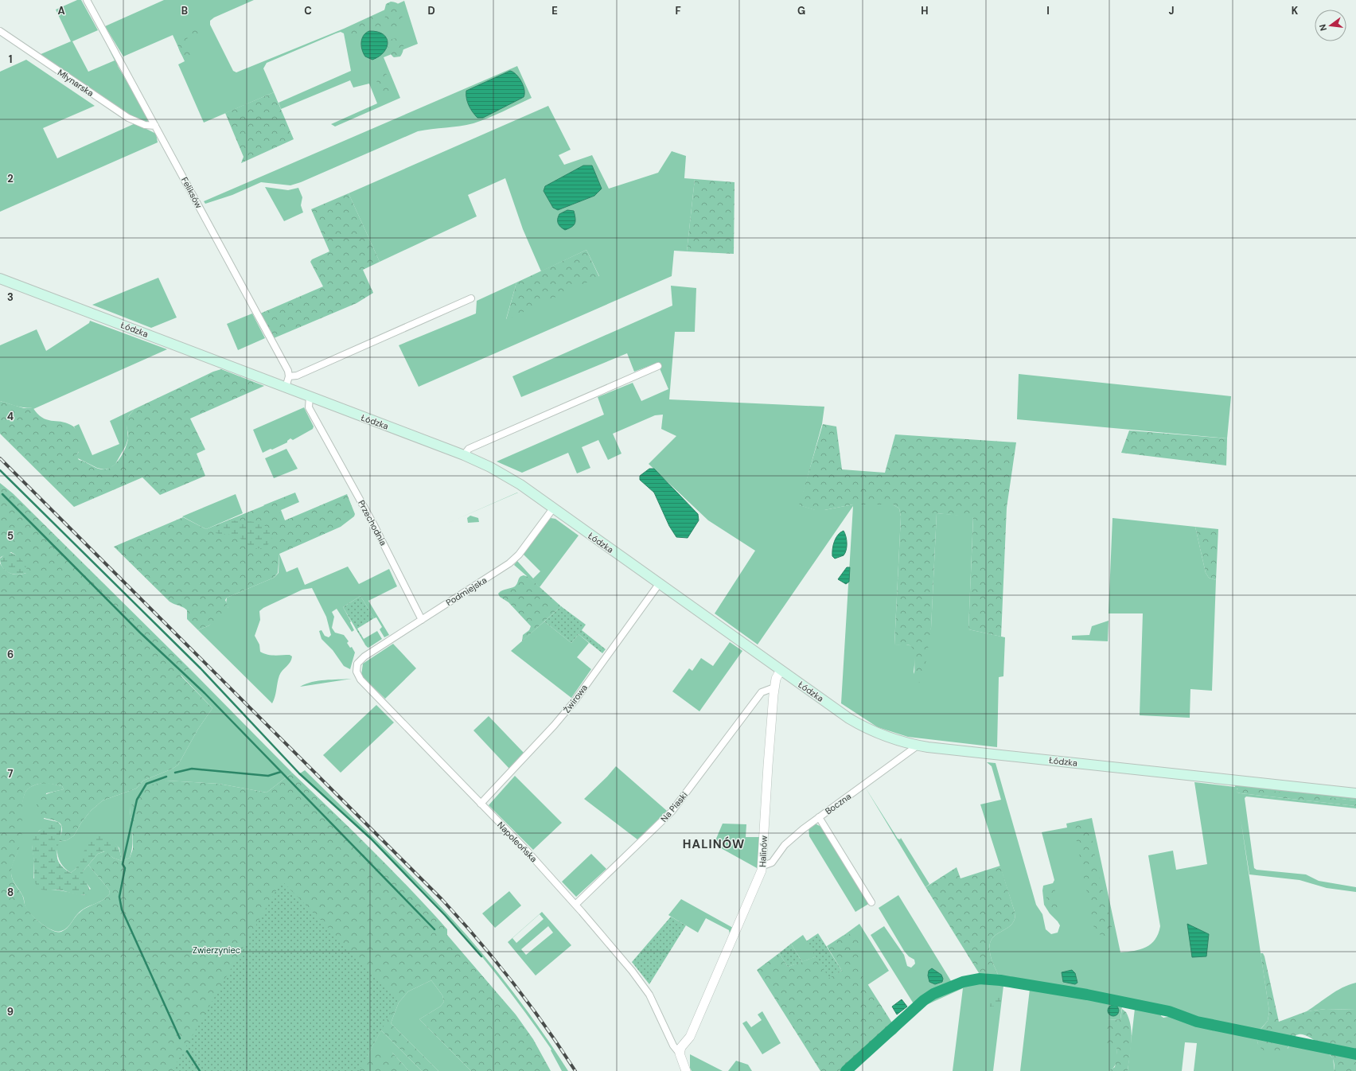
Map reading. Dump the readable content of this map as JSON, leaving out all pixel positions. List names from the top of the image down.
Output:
{
  "streets": {
    "main road": ["Łódzka"],
    "street": [
      "Młynarska",
      "Feliksów",
      "Przechodnia",
      "Podmiejska",
      "Żwirowa",
      "Boczna",
      "Na Piaski",
      "Napoleońska",
      "Halinów"
    ]
  },
  "crossings": [
    ["Młynarska", "Feliksów"],
    ["Łódzka", "Przechodnia"],
    ["Łódzka", "Podmiejska"],
    ["Łódzka", "Żwirowa"],
    ["Łódzka", "Boczna"],
    ["Łódzka", "Halinów"],
    ["Przechodnia", "Podmiejska"],
    ["Podmiejska", "Napoleońska"],
    ["Żwirowa", "Napoleońska"],
    ["Boczna", "Halinów"],
    ["Na Piaski", "Napoleońska"],
    ["Na Piaski", "Halinów"],
    ["Napoleońska", "Halinów"]
  ],
  "districts": ["HALINÓW"],
  "parks": ["Zwierzyniec"],
  "north": "left",
  "grid": {
    "columns": [
      "A",
      "B",
      "C",
      "D",
      "E",
      "F",
      "G",
      "H",
      "I",
      "J",
      "K"
    ],
    "rows": [
      "1",
      "2",
      "3",
      "4",
      "5",
      "6",
      "7",
      "8",
      "9"
    ]
  }
}
